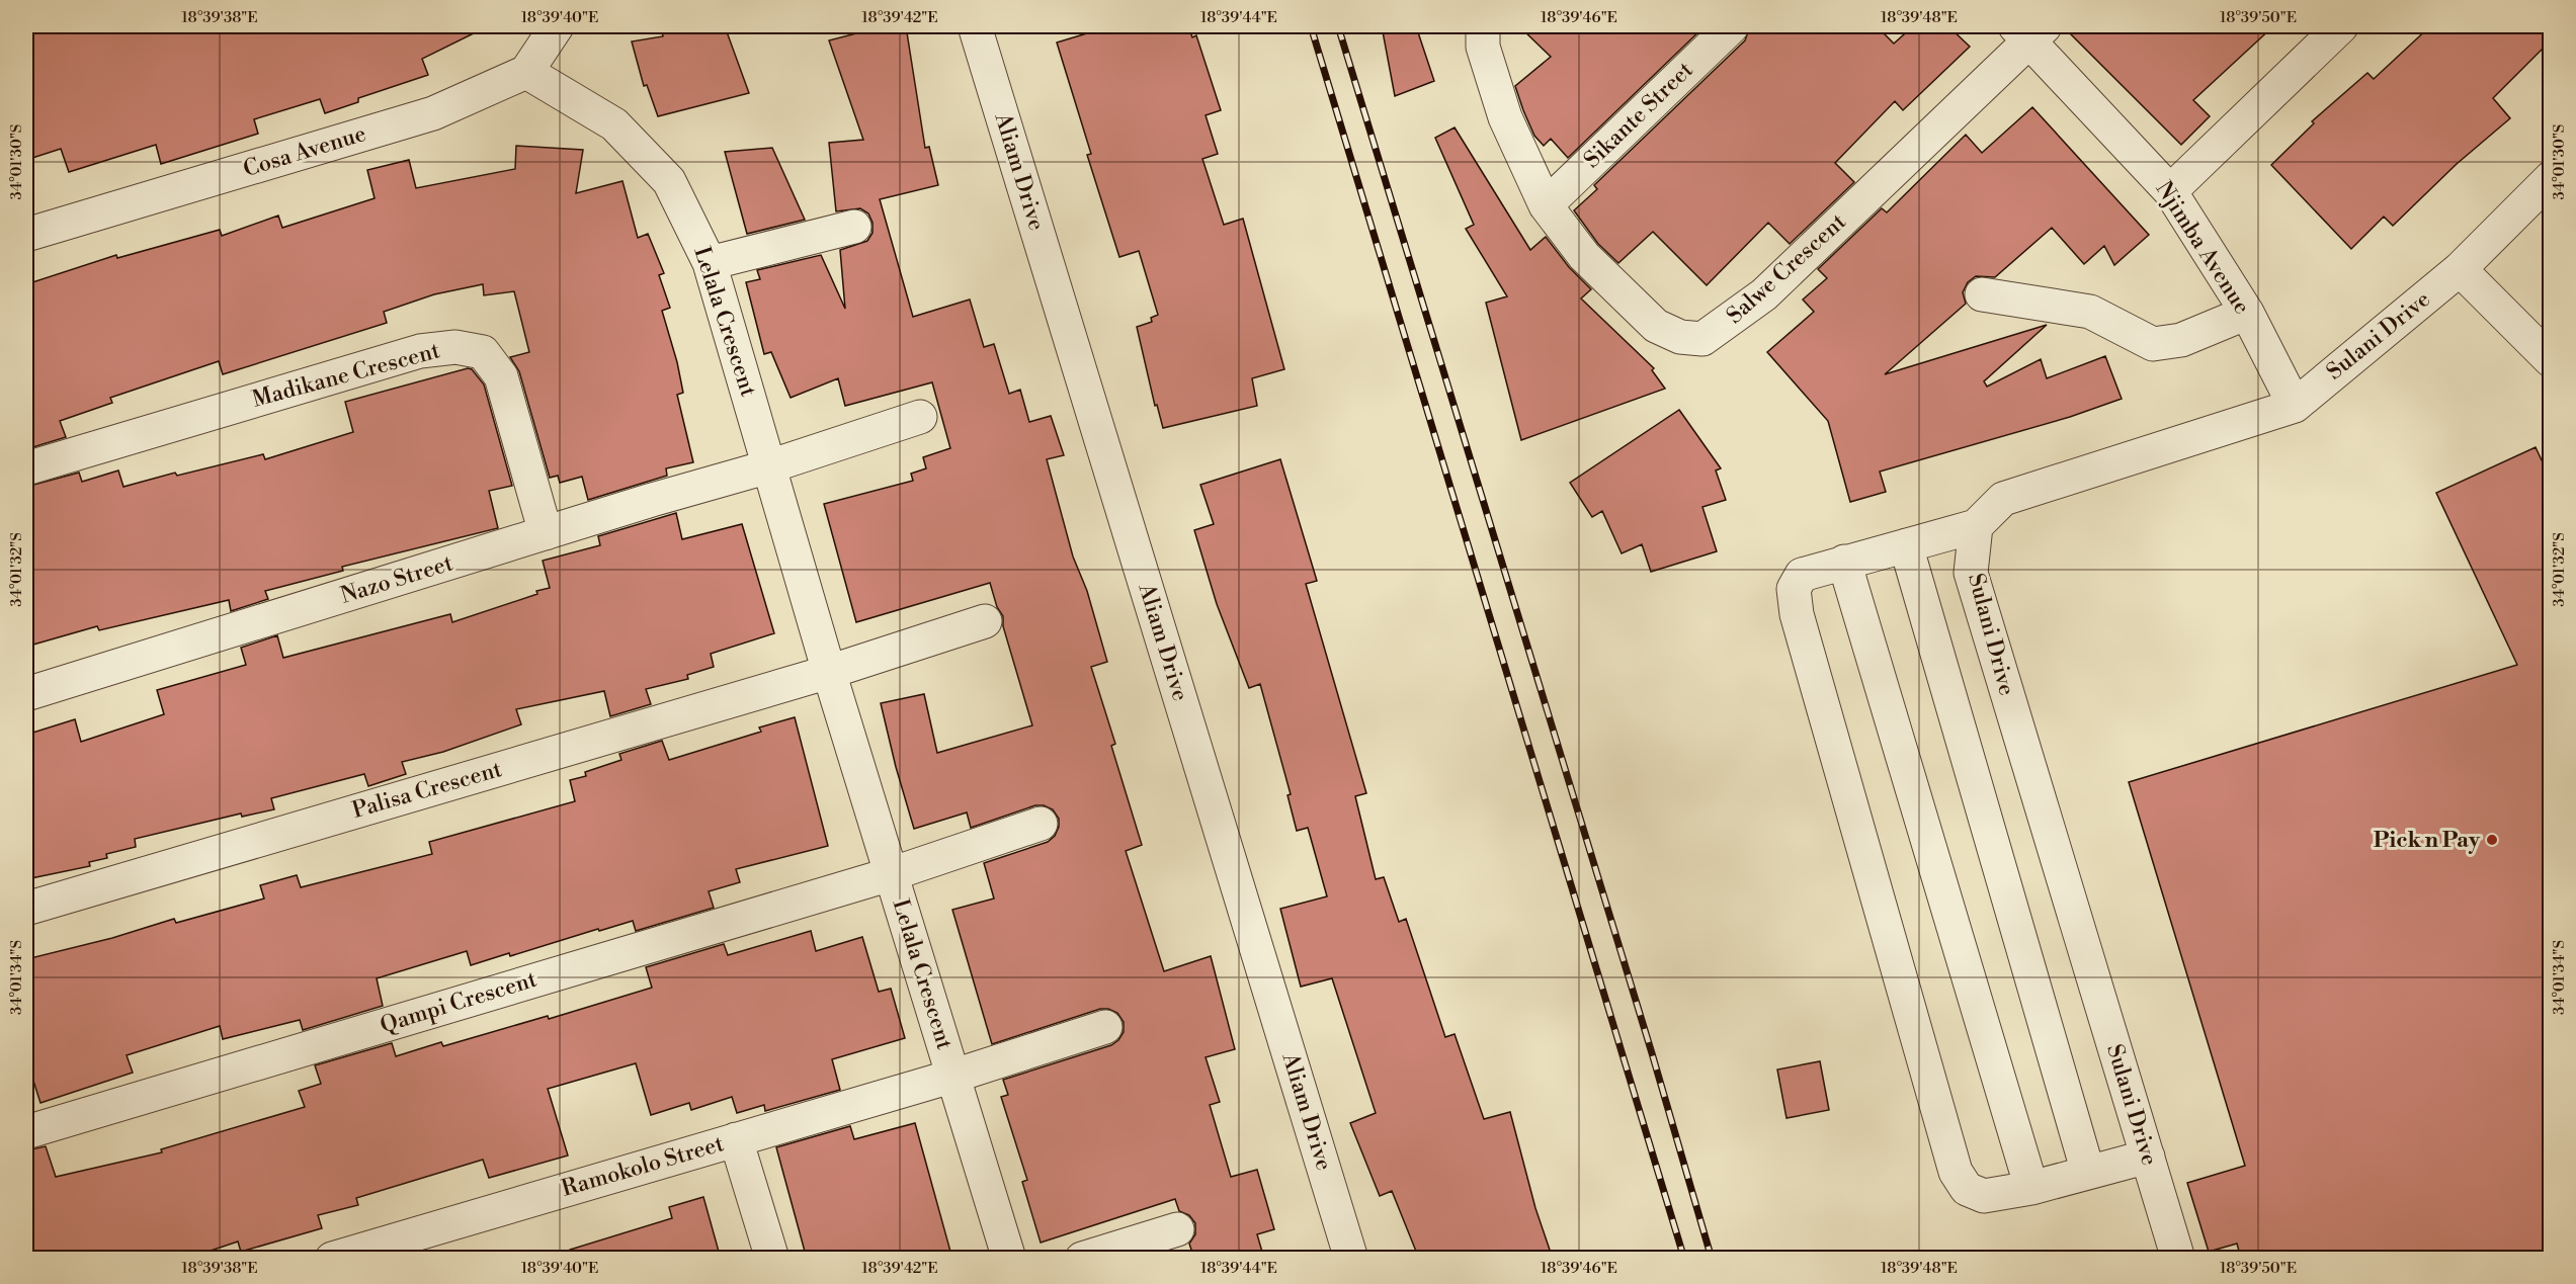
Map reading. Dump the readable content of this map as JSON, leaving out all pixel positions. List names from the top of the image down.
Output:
{
  "streets": {
    "street": [
      "Sikante Street",
      "Cosa Avenue",
      "Aliam Drive",
      "Njimba Avenue",
      "Salwe Crescent",
      "Lelala Crescent",
      "Sulani Drive",
      "Madikane Crescent",
      "Nazo Street",
      "Palisa Crescent",
      "Qampi Crescent",
      "Ramokolo Street"
    ]
  },
  "crossings": [
    ["Sikante Street", "Salwe Crescent"],
    ["Cosa Avenue", "Lelala Crescent"],
    ["Njimba Avenue", "Salwe Crescent"],
    ["Njimba Avenue", "Sulani Drive"],
    ["Lelala Crescent", "Nazo Street"],
    ["Lelala Crescent", "Palisa Crescent"],
    ["Lelala Crescent", "Qampi Crescent"],
    ["Lelala Crescent", "Ramokolo Street"],
    ["Madikane Crescent", "Nazo Street"]
  ],
  "places": ["Pick n Pay"],
  "coordinates": [
    "18°39'38\"E",
    "18°39'40\"E",
    "18°39'42\"E",
    "18°39'44\"E",
    "18°39'46\"E",
    "18°39'48\"E",
    "18°39'50\"E",
    "34°01'30\"S",
    "34°01'32\"S",
    "34°01'34\"S"
  ]
}
